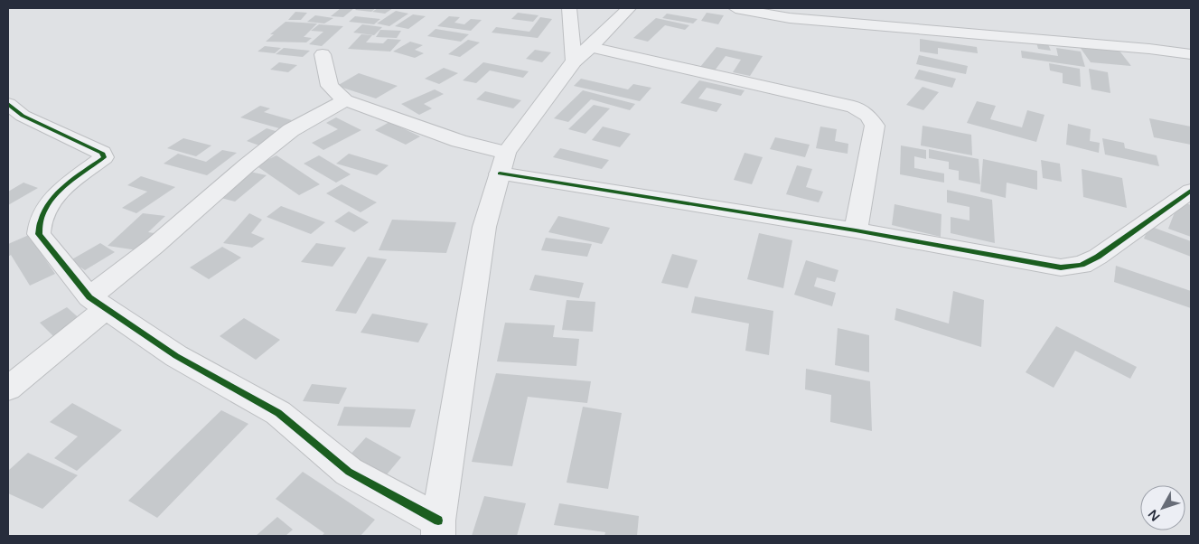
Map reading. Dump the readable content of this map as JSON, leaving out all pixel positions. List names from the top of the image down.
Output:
{
  "north": "bottom left"
}
